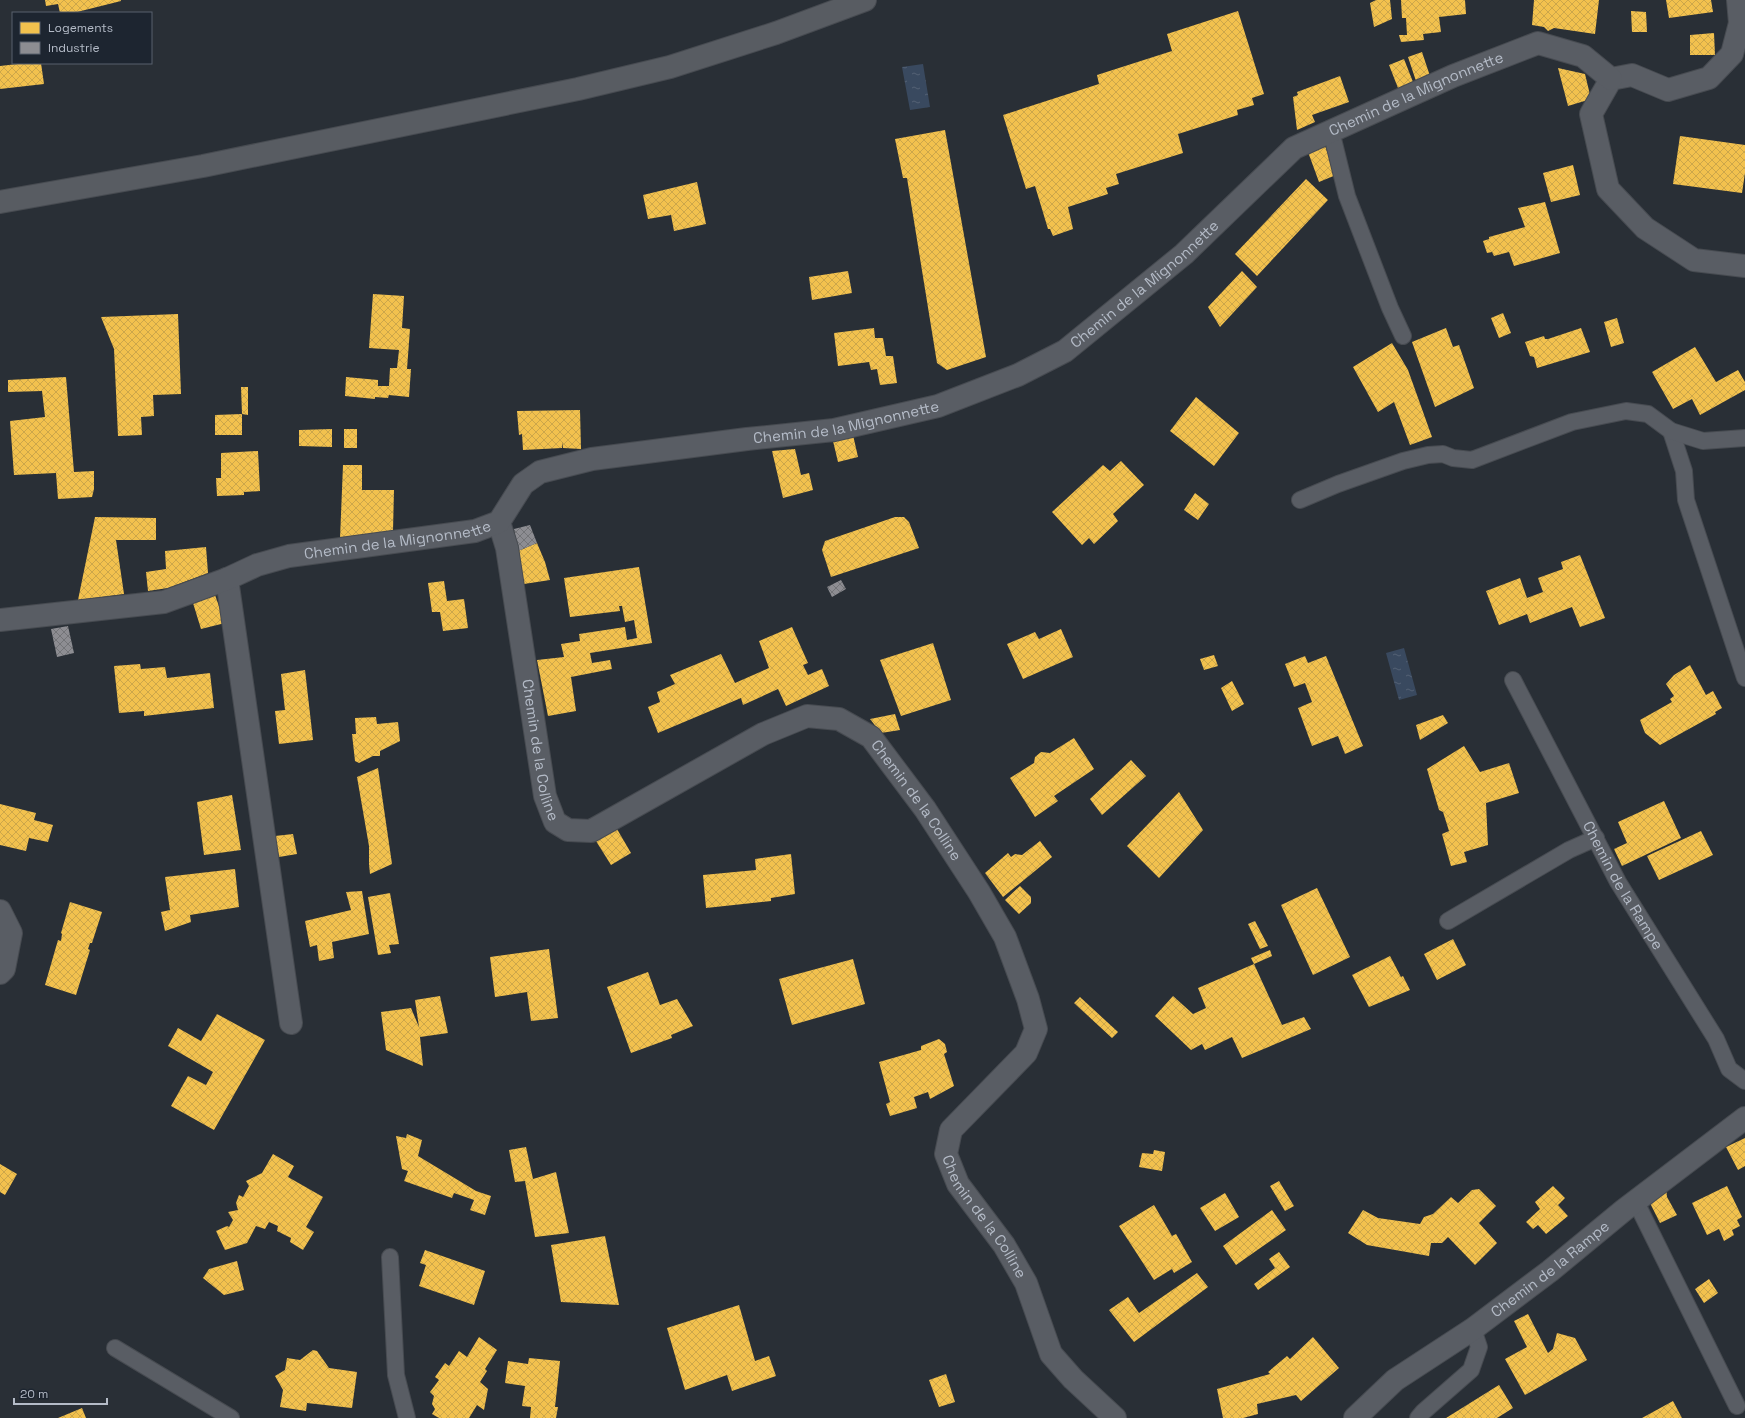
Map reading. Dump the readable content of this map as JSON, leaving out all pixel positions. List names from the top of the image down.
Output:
{
  "streets": {
    "street": ["Chemin de la Mignonnette", "Chemin de la Colline", "Chemin de la Rampe"]
  },
  "crossings": [
    ["Chemin de la Mignonnette", "Chemin de la Colline"]
  ],
  "legend": ["Logements", "Industrie"],
  "scale_bar": "20 m"
}
